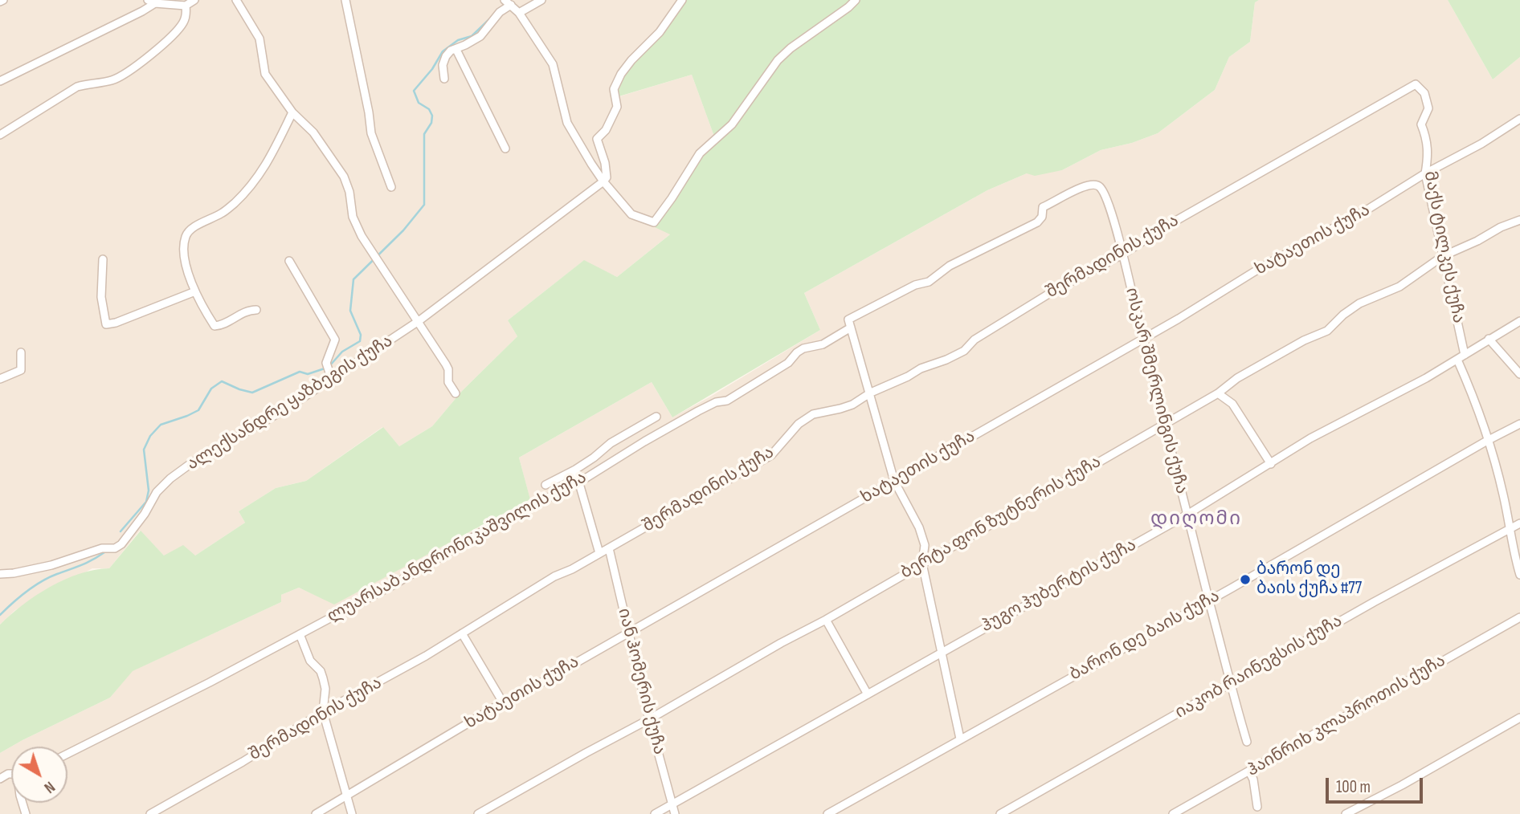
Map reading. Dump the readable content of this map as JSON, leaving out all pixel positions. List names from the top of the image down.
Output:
{
  "streets": {
    "street": [
      "ხატაეთის ქუჩა",
      "მაქს ტილკეს ქუჩა",
      "შერმადინის ქუჩა",
      "ოსკარ შმერლინგის ქუჩა",
      "ალექსანდრე ყაზბეგის ქუჩა",
      "ბერტა ფონ ზუტნერის ქუჩა",
      "ლუარსაბ ანდრონიკაშვილის ქუჩა",
      "ჰუგო ჰუბერტის ქუჩა",
      "ბარონ დე ბაის ქუჩა",
      "იაკობ რაინეგსის ქუჩა",
      "იან ჰომერის ქუჩა",
      "ჰაინრიხ კლაპროთის ქუჩა"
    ]
  },
  "crossings": [
    ["ხატაეთის ქუჩა", "მაქს ტილკეს ქუჩა"],
    ["ხატაეთის ქუჩა", "ოსკარ შმერლინგის ქუჩა"],
    ["ხატაეთის ქუჩა", "იან ჰომერის ქუჩა"],
    ["მაქს ტილკეს ქუჩა", "შერმადინის ქუჩა"],
    ["მაქს ტილკეს ქუჩა", "ბერტა ფონ ზუტნერის ქუჩა"],
    ["მაქს ტილკეს ქუჩა", "ჰუგო ჰუბერტის ქუჩა"],
    ["შერმადინის ქუჩა", "ოსკარ შმერლინგის ქუჩა"],
    ["შერმადინის ქუჩა", "იან ჰომერის ქუჩა"],
    ["ოსკარ შმერლინგის ქუჩა", "ბერტა ფონ ზუტნერის ქუჩა"],
    ["ოსკარ შმერლინგის ქუჩა", "ლუარსაბ ანდრონიკაშვილის ქუჩა"],
    ["ოსკარ შმერლინგის ქუჩა", "ჰუგო ჰუბერტის ქუჩა"],
    ["ოსკარ შმერლინგის ქუჩა", "ბარონ დე ბაის ქუჩა"],
    ["ოსკარ შმერლინგის ქუჩა", "იაკობ რაინეგსის ქუჩა"],
    ["ბერტა ფონ ზუტნერის ქუჩა", "იან ჰომერის ქუჩა"],
    ["ჰუგო ჰუბერტის ქუჩა", "იან ჰომერის ქუჩა"]
  ],
  "districts": ["დიღომი"],
  "places": ["ბარონ დე ბაის ქუჩა #77"],
  "scale_bar": "100 m",
  "north": "bottom right"
}
